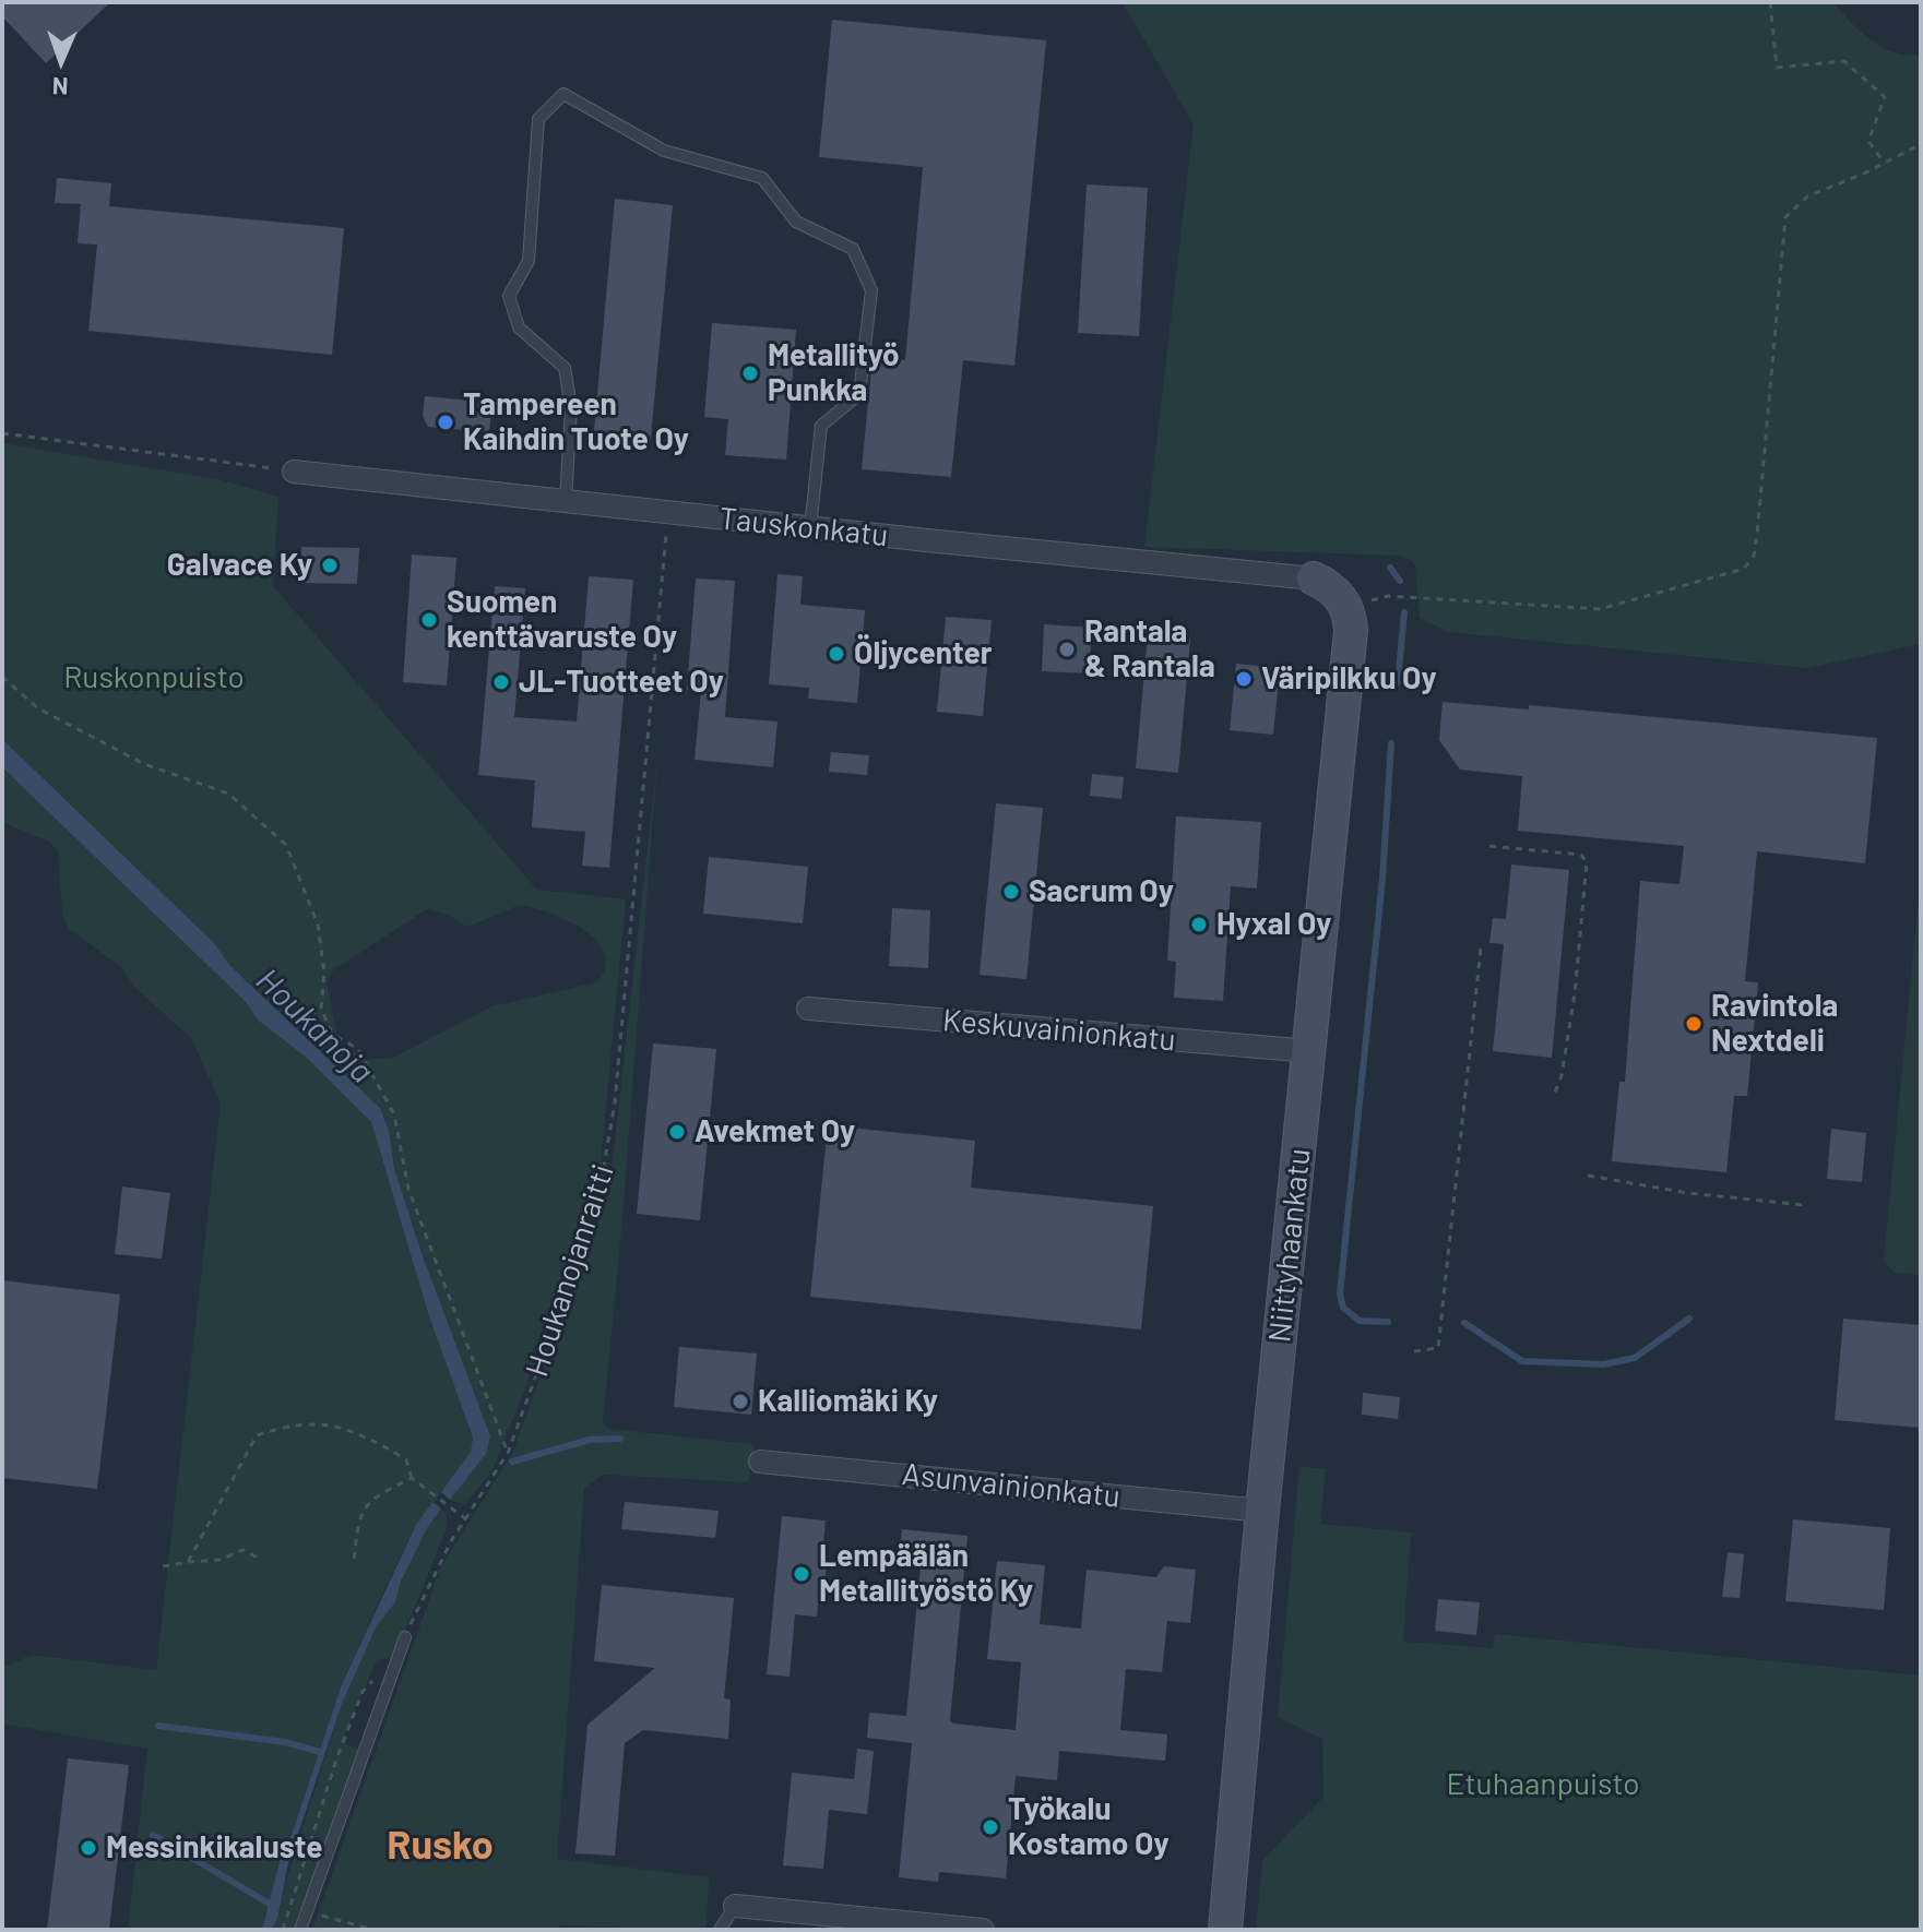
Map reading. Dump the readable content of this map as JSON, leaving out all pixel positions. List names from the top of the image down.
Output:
{
  "streets": {
    "street": [
      "Tauskonkatu",
      "Keskuvainionkatu",
      "Niittyhaankatu",
      "Asunvainionkatu"
    ],
    "path": ["Houkanojanraitti"]
  },
  "crossings": [
    ["Tauskonkatu", "Houkanojanraitti"],
    ["Keskuvainionkatu", "Niittyhaankatu"],
    ["Niittyhaankatu", "Asunvainionkatu"]
  ],
  "districts": ["Rusko"],
  "water": ["Houkanoja"],
  "parks": ["Ruskonpuisto", "Etuhaanpuisto"],
  "places": [
    "Metallityö Punkka",
    "Tampereen Kaihdin Tuote Oy",
    "Galvace Ky",
    "Suomen kenttävaruste Oy",
    "Rantala & Rantala",
    "Öljycenter",
    "Väripilkku Oy",
    "JL-Tuotteet Oy",
    "Sacrum Oy",
    "Hyxal Oy",
    "Ravintola Nextdeli",
    "Avekmet Oy",
    "Kalliomäki Ky",
    "Lempäälän Metallityöstö Ky",
    "Työkalu Kostamo Oy",
    "Messinkikaluste"
  ],
  "north": "bottom"
}
